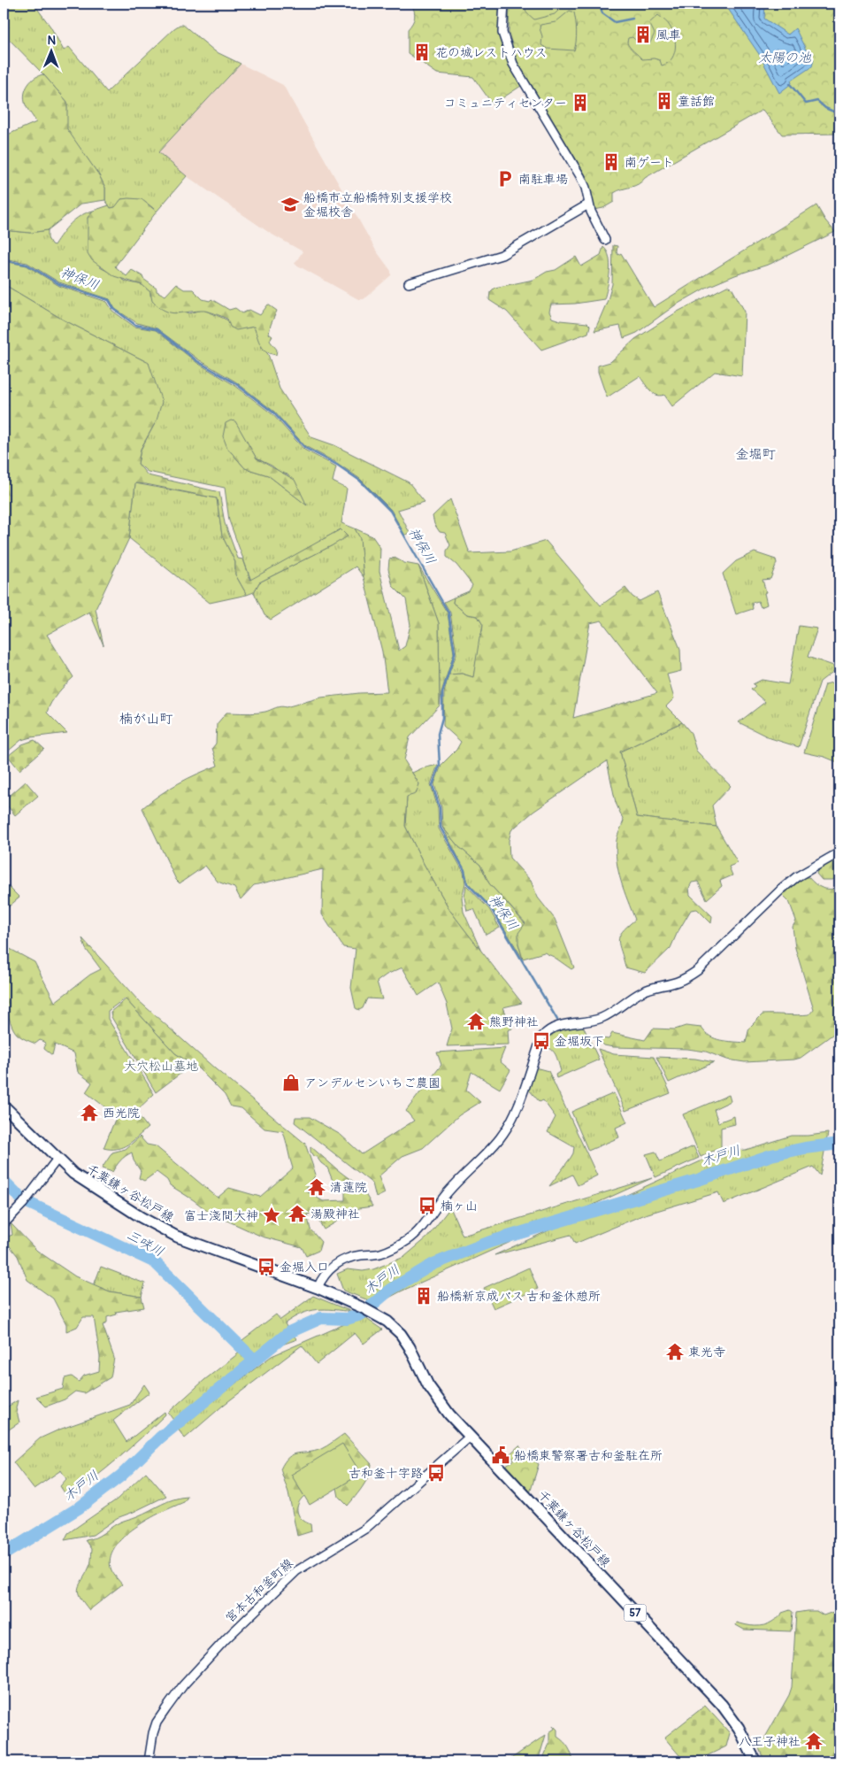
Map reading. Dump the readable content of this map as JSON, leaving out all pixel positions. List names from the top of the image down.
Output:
{
  "streets": {
    "main road": ["千葉鎌ヶ谷松戸線", "57"],
    "street": ["宮本古和釜町線"]
  },
  "crossings": [
    ["千葉鎌ヶ谷松戸線", "宮本古和釜町線"]
  ],
  "districts": ["金堀町", "楠が山町"],
  "water": [
    "太陽の池",
    "神保川",
    "木戸川",
    "三咲川"
  ],
  "parks": ["大穴松山墓地"],
  "places": {
    "building": [
      "風車",
      "花の城レストハウス",
      "童話館",
      "コミュニティセンター",
      "南ゲート",
      "船橋新京成バス 古和釜休憩所"
    ],
    "parking": ["南駐車場"],
    "school or university": ["船橋市立船橋特別支援学校 金堀校舎"],
    "temple": [
      "熊野神社",
      "西光院",
      "清蓮院",
      "湯殿神社",
      "東光寺",
      "八王子神社"
    ],
    "bus stop": [
      "金堀坂下",
      "楠ヶ山",
      "金堀入口",
      "古和釜十字路"
    ],
    "shop": ["アンデルセンいちご農園"],
    "place": ["富士淺間大神"],
    "public building": ["船橋東警察署古和釜駐在所"]
  },
  "north": "top"
}
